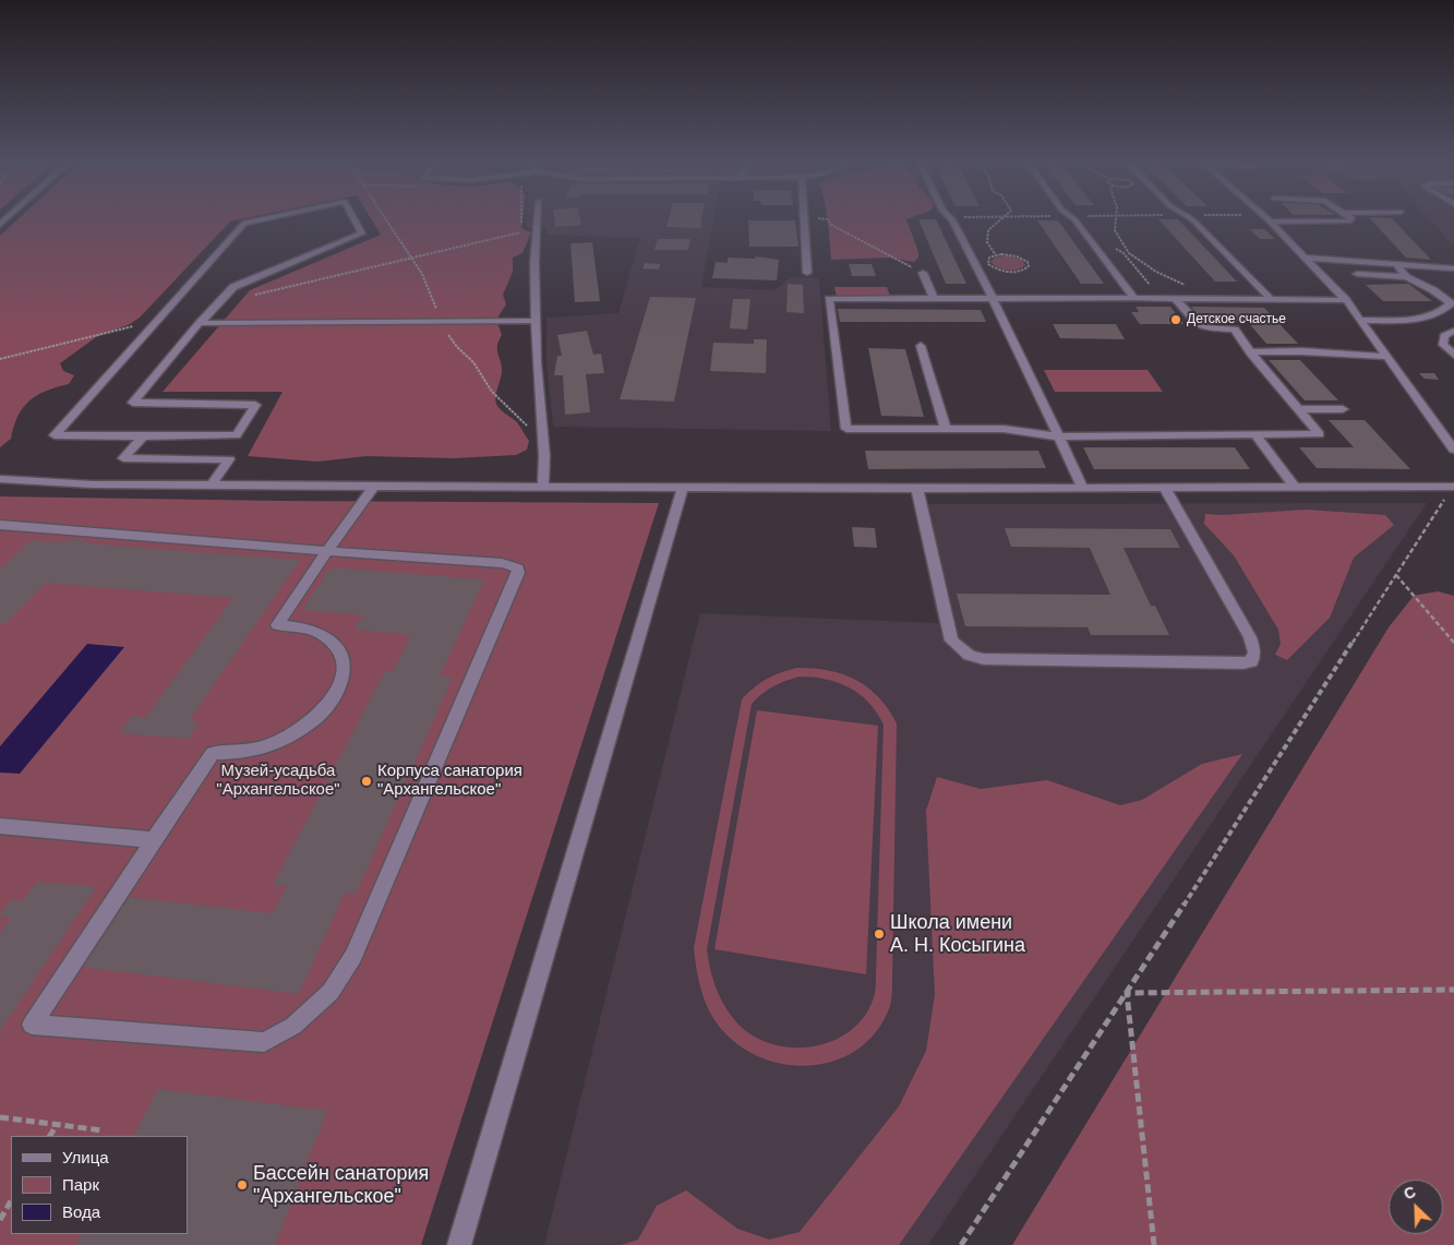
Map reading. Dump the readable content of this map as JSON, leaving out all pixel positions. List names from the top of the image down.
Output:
{
  "parks": ["Музей-усадьба \"Архангельское\""],
  "places": [
    "Детское счастье",
    "Корпуса санатория \"Архангельское\"",
    "Школа имени А. Н. Косыгина",
    "Бассейн санатория \"Архангельское\""
  ],
  "legend": ["Улица", "Парк", "Вода"],
  "north": "top left"
}
